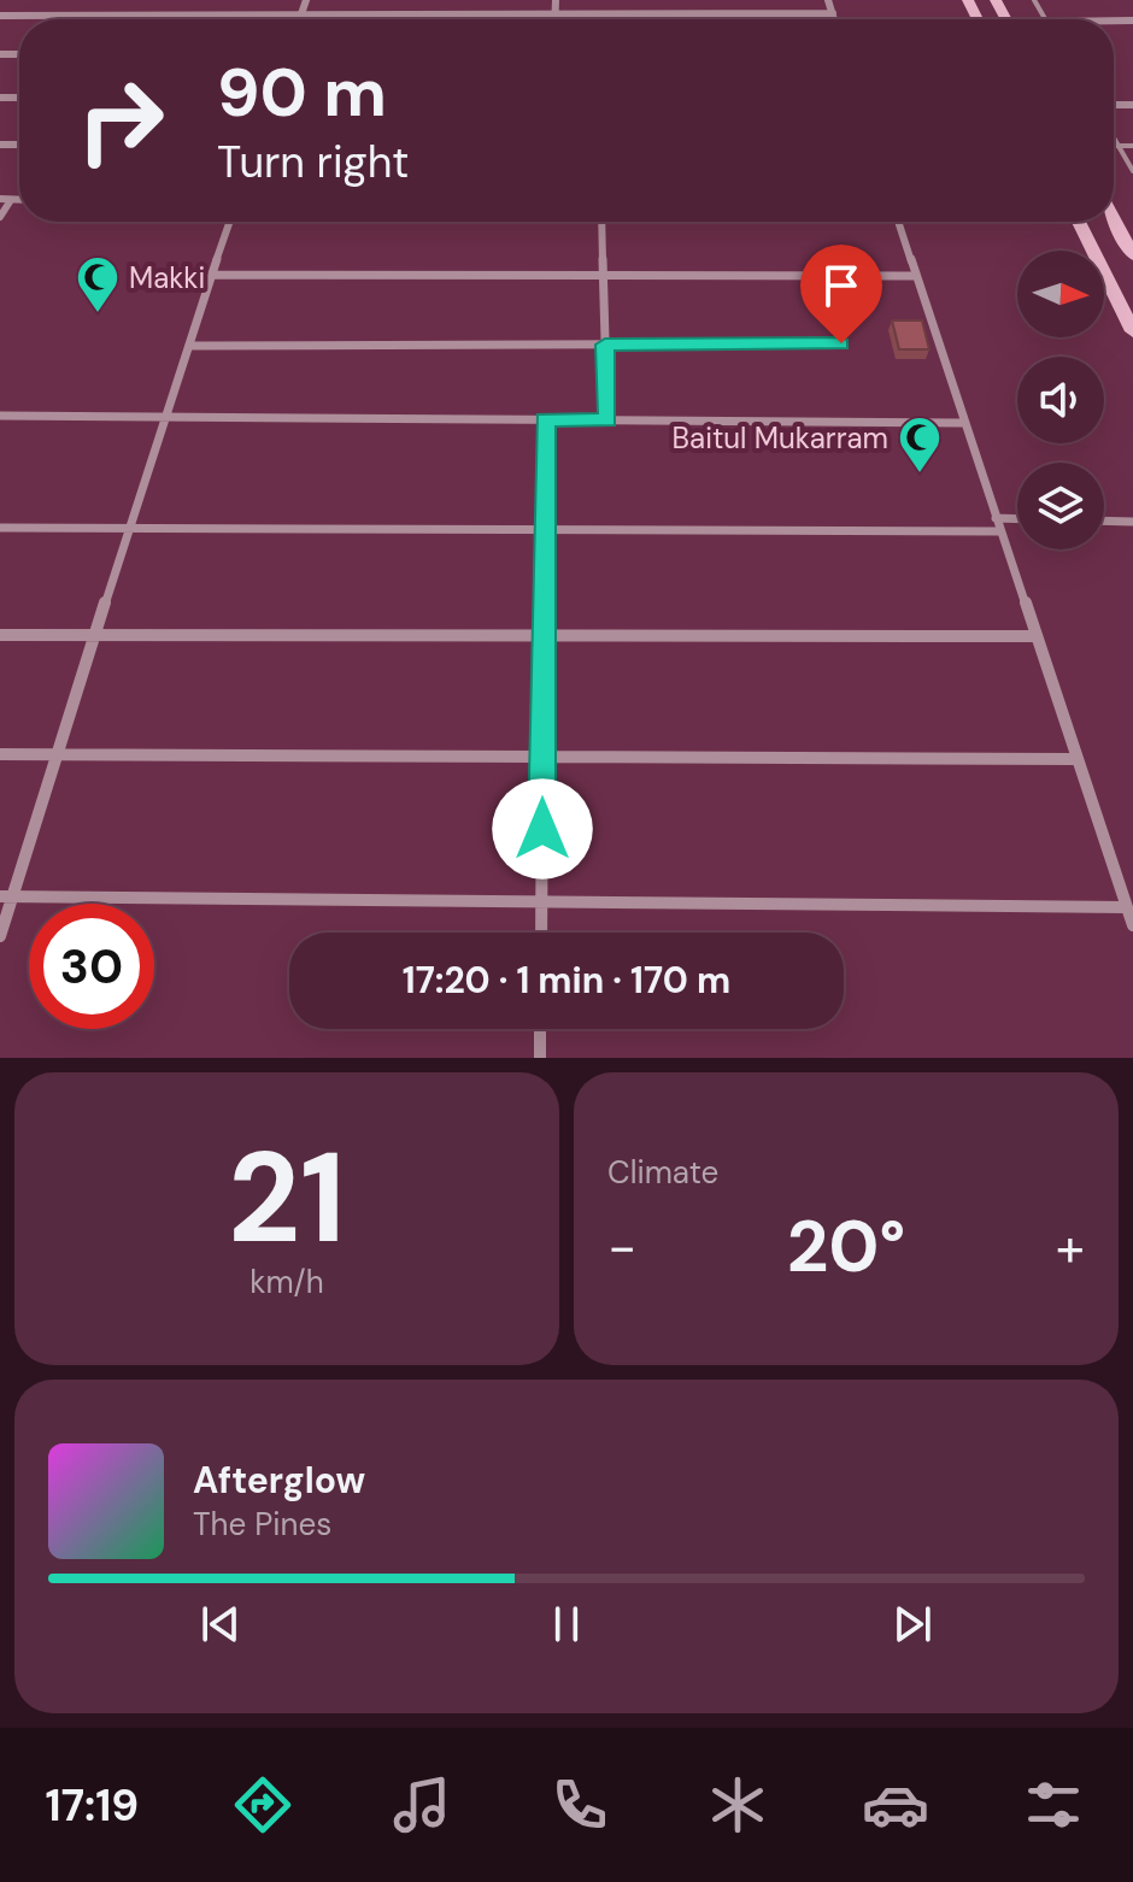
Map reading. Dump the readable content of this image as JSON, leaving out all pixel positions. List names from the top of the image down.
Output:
{
  "places": {
    "mosque": ["Makki", "Baitul Mukarram"]
  },
  "north": "right",
  "page": {
    "turn": ["90 m", "Turn right"],
    "limit": "30",
    "trip": "17:20 · 1 min · 170 m",
    "tile": [
      ["21", "km/h"],
      "Climate"
    ],
    "heat": ["−", "20°", "+"],
    "song": ["Afterglow", "The Pines"],
    "tabs": "17:19"
  }
}
